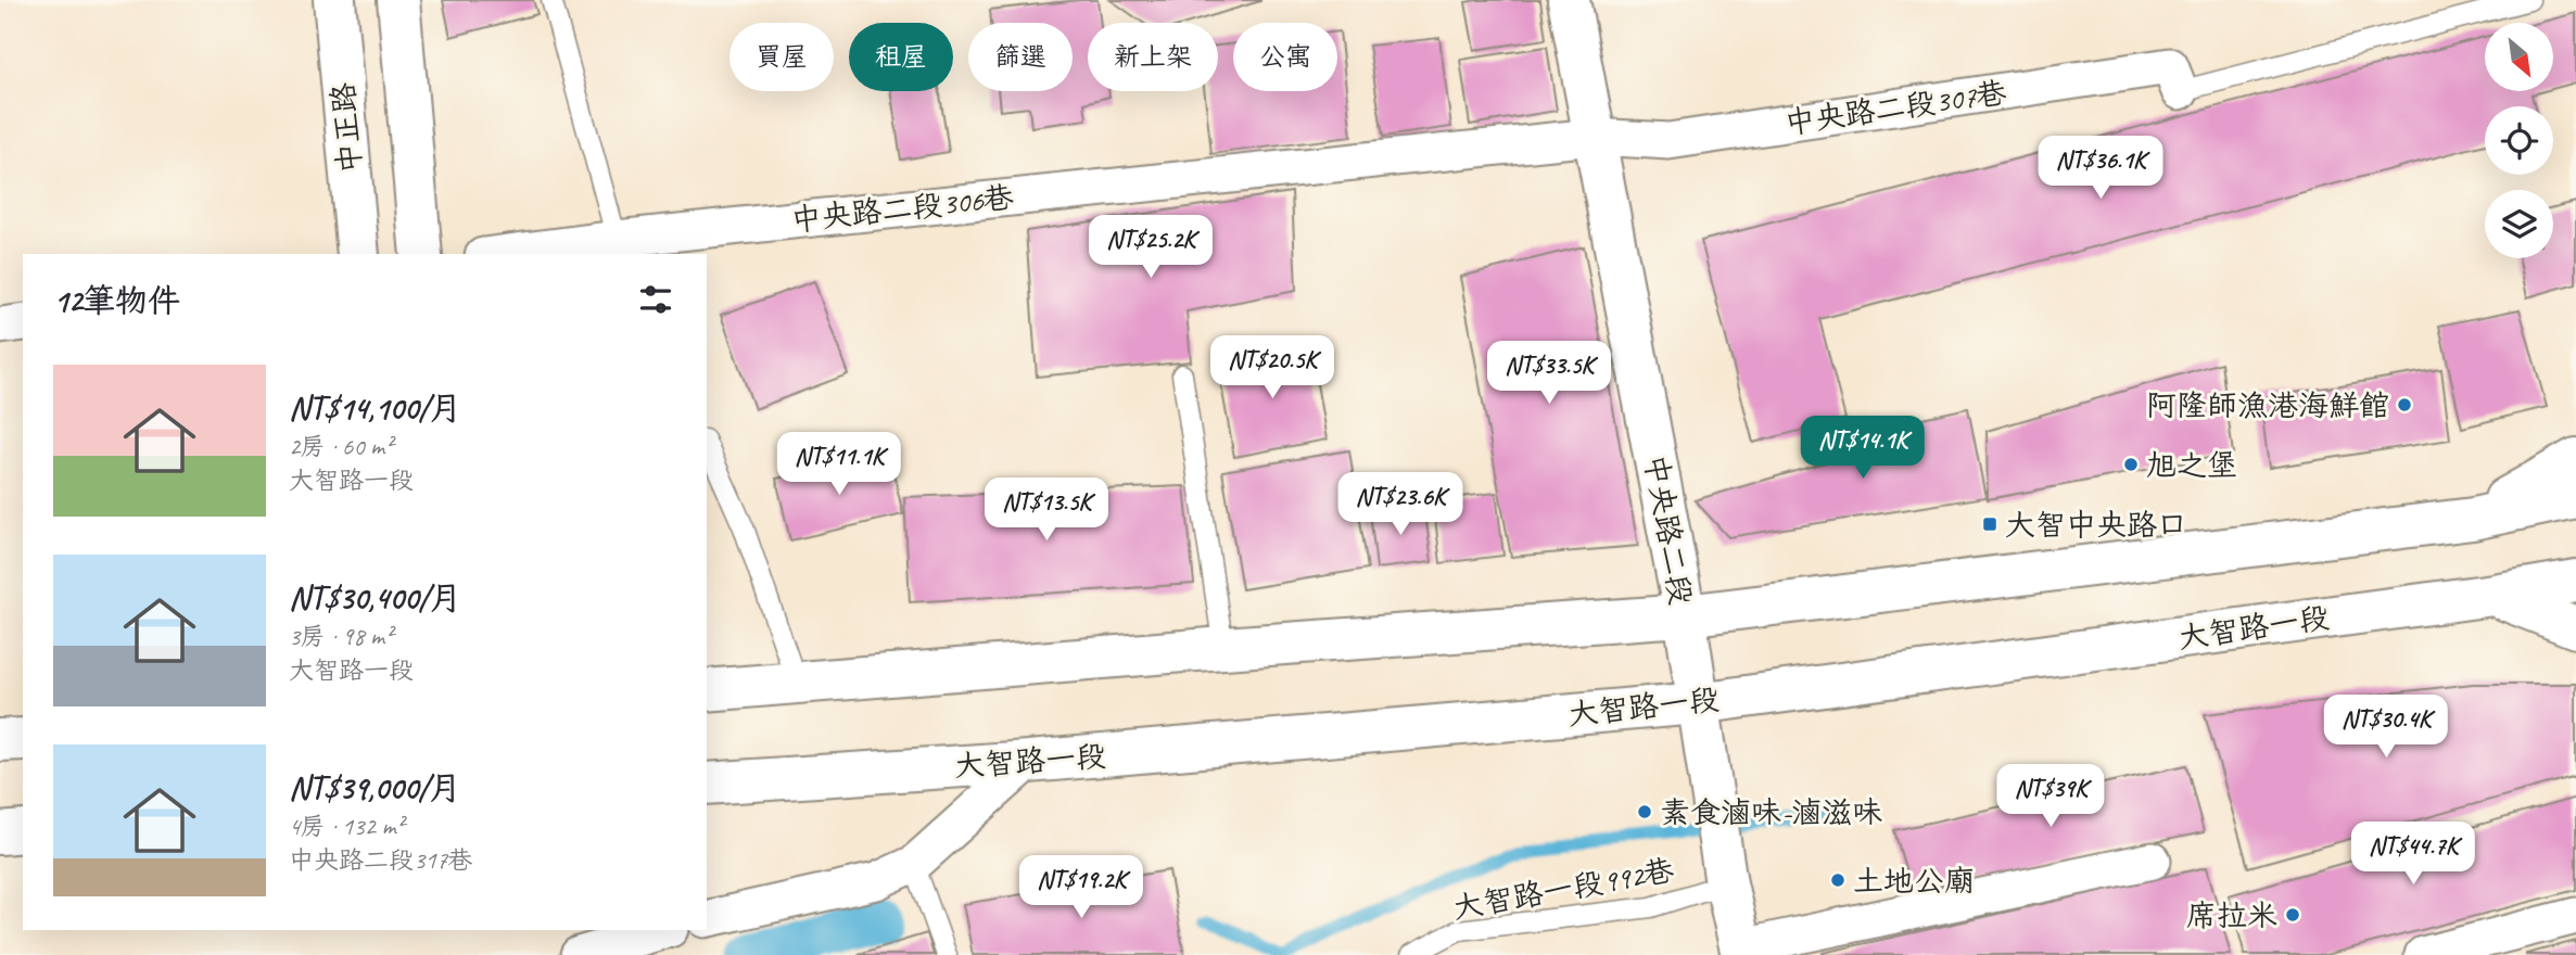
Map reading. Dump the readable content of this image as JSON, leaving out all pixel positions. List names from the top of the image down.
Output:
{
  "streets": {
    "street": [
      "中央路二段307巷",
      "中正路",
      "中央路二段306巷",
      "中央路二段",
      "大智路一段"
    ],
    "lane": ["大智路一段992巷"]
  },
  "crossings": [
    ["中央路二段307巷", "中央路二段306巷"],
    ["中央路二段307巷", "中央路二段"],
    ["中央路二段306巷", "中央路二段"],
    ["中央路二段", "大智路一段"],
    ["中央路二段", "大智路一段992巷"]
  ],
  "places": {
    "other": [
      "阿隆師漁港海鮮館",
      "旭之堡",
      "素食滷味-滷滋味",
      "土地公廟",
      "席拉米"
    ],
    "transit": ["大智中央路口"]
  },
  "north": "bottom right",
  "page": {
    "chip": [
      "買屋",
      "租屋",
      "篩選",
      "新上架",
      "公寓"
    ],
    "price": [
      "NT$36.1K",
      "NT$25.2K",
      "NT$20.5K",
      "NT$33.5K",
      "NT$14.1K",
      "NT$11.1K",
      "NT$23.6K",
      "NT$13.5K",
      "NT$30.4K",
      "NT$39K",
      "NT$44.7K",
      "NT$19.2K"
    ],
    "heading": "12筆物件",
    "list": [
      {
        "name": "NT$14,100/月",
        "note": "2房 · 60 m² · 大智路一段"
      },
      {
        "name": "NT$30,400/月",
        "note": "3房 · 98 m² · 大智路一段"
      },
      {
        "name": "NT$39,000/月",
        "note": "4房 · 132 m² · 中央路二段317巷"
      }
    ]
  }
}
